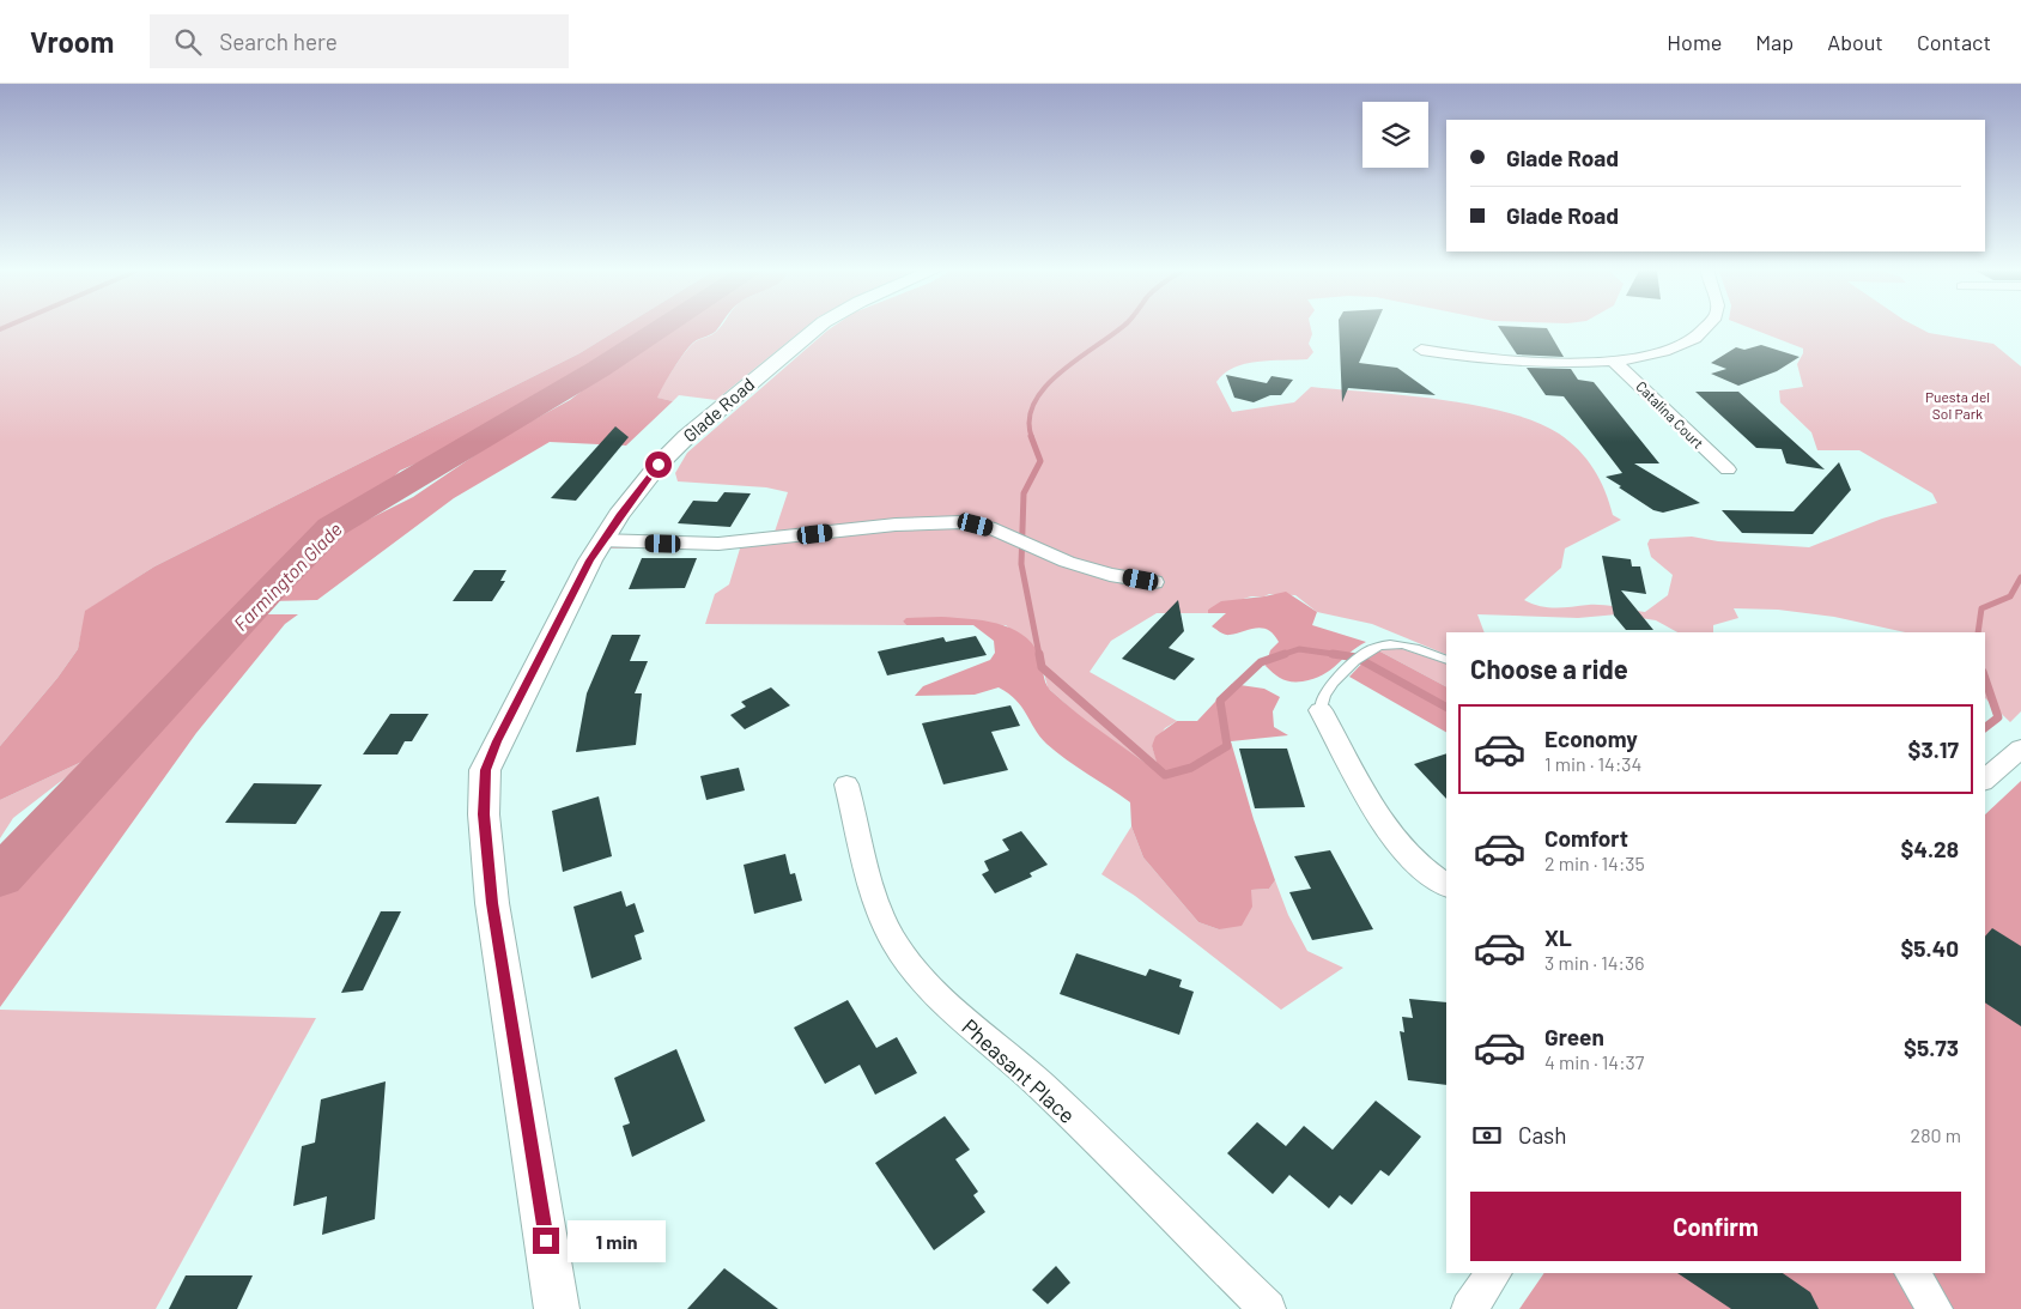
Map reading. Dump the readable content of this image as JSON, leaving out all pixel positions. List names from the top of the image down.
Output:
{
  "streets": {
    "street": ["Glade Road", "Catalina Court", "Pheasant Place"]
  },
  "water": ["Farmington Glade"],
  "parks": ["Puesta del Sol Park"],
  "page": {
    "header": "Vroom",
    "search": "Search here",
    "nav": [
      "Home",
      "Map",
      "About",
      "Contact"
    ],
    "banner": ["Glade Road", "Glade Road"],
    "heading": "Choose a ride",
    "list": [
      {
        "name": "Economy",
        "note": "1 min · 14:34",
        "value": "$3.17"
      },
      {
        "name": "Comfort",
        "note": "2 min · 14:35",
        "value": "$4.28"
      },
      {
        "name": "XL",
        "note": "3 min · 14:36",
        "value": "$5.40"
      },
      {
        "name": "Green",
        "note": "4 min · 14:37",
        "value": "$5.73"
      }
    ],
    "pay": ["Cash", "280 m"],
    "buttons": "Confirm",
    "bubble": "1 min"
  }
}
